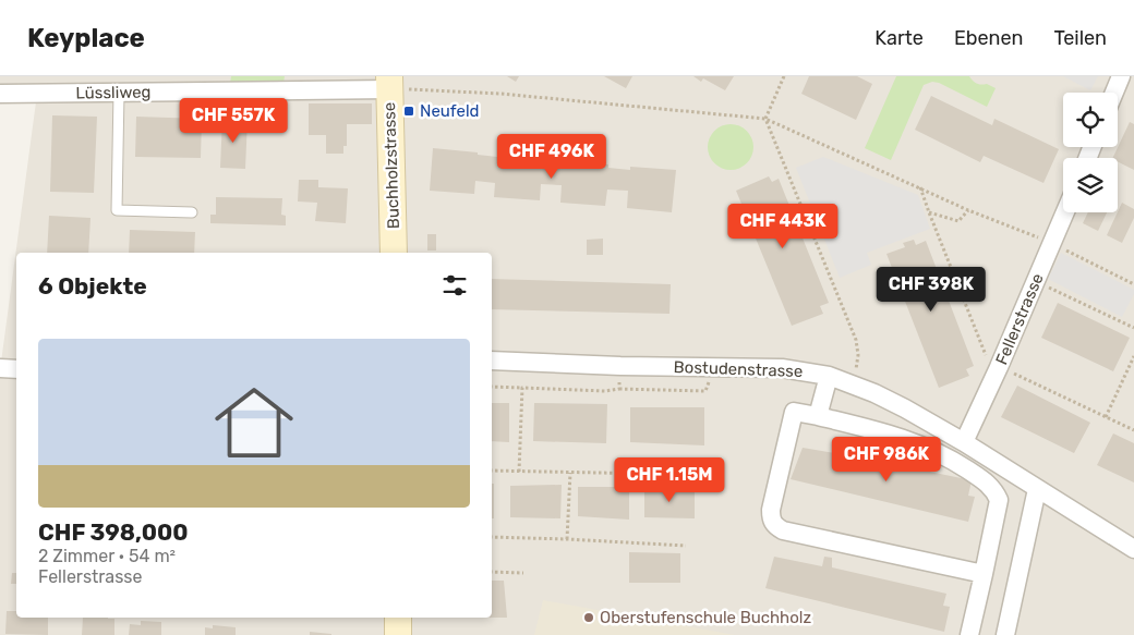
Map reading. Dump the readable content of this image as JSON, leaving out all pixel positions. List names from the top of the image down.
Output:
{
  "streets": {
    "street": [
      "Lüssliweg",
      "Buchholzstrasse",
      "Fellerstrasse",
      "Bostudenstrasse"
    ]
  },
  "crossings": [
    ["Lüssliweg", "Buchholzstrasse"],
    ["Fellerstrasse", "Bostudenstrasse"]
  ],
  "places": {
    "transit": ["Neufeld"],
    "other": ["Oberstufenschule Buchholz"]
  },
  "page": {
    "header": "Keyplace",
    "nav": ["Karte", "Ebenen", "Teilen"],
    "price": [
      "CHF 557K",
      "CHF 496K",
      "CHF 443K",
      "CHF 398K",
      "CHF 986K",
      "CHF 1.15M"
    ],
    "heading": "6 Objekte",
    "list": [
      {
        "name": "CHF 398,000",
        "note": "2 Zimmer · 54 m² · Fellerstrasse"
      }
    ]
  }
}
